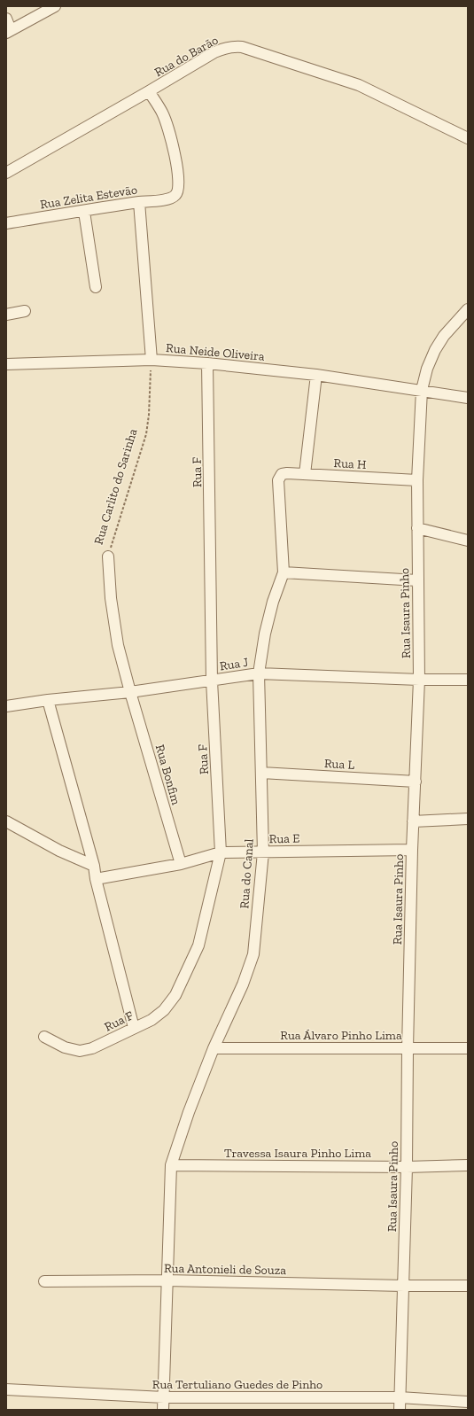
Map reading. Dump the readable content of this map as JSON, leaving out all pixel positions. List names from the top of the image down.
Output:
{
  "streets": {
    "street": [
      "Rua do Barão",
      "Rua Zelita Estevão",
      "Rua Neide Oliveira",
      "Rua H",
      "Rua F",
      "Rua Carlito do Sarinha",
      "Rua Isaura Pinho",
      "Rua J",
      "Rua L",
      "Rua Bonfim",
      "Rua E",
      "Rua do Canal",
      "Rua Álvaro Pinho Lima",
      "Travessa Isaura Pinho Lima",
      "Rua Antonieli de Souza",
      "Rua Tertuliano Guedes de Pinho"
    ]
  },
  "crossings": [
    ["Rua do Barão", "Rua Zelita Estevão"],
    ["Rua Neide Oliveira", "Rua F"],
    ["Rua Neide Oliveira", "Rua Carlito do Sarinha"],
    ["Rua Neide Oliveira", "Rua Isaura Pinho"],
    ["Rua H", "Rua Isaura Pinho"],
    ["Rua H", "Rua do Canal"],
    ["Rua F", "Rua J"],
    ["Rua F", "Rua E"],
    ["Rua Carlito do Sarinha", "Rua J"],
    ["Rua Carlito do Sarinha", "Rua Bonfim"],
    ["Rua Isaura Pinho", "Rua J"],
    ["Rua Isaura Pinho", "Rua L"],
    ["Rua Isaura Pinho", "Rua E"],
    ["Rua Isaura Pinho", "Rua Álvaro Pinho Lima"],
    ["Rua Isaura Pinho", "Travessa Isaura Pinho Lima"],
    ["Rua Isaura Pinho", "Rua Antonieli de Souza"],
    ["Rua Isaura Pinho", "Rua Tertuliano Guedes de Pinho"],
    ["Rua J", "Rua Bonfim"],
    ["Rua J", "Rua do Canal"],
    ["Rua L", "Rua do Canal"],
    ["Rua Bonfim", "Rua E"],
    ["Rua E", "Rua do Canal"],
    ["Rua do Canal", "Rua Álvaro Pinho Lima"],
    ["Rua do Canal", "Travessa Isaura Pinho Lima"],
    ["Rua do Canal", "Rua Antonieli de Souza"],
    ["Rua do Canal", "Rua Tertuliano Guedes de Pinho"]
  ]
}
